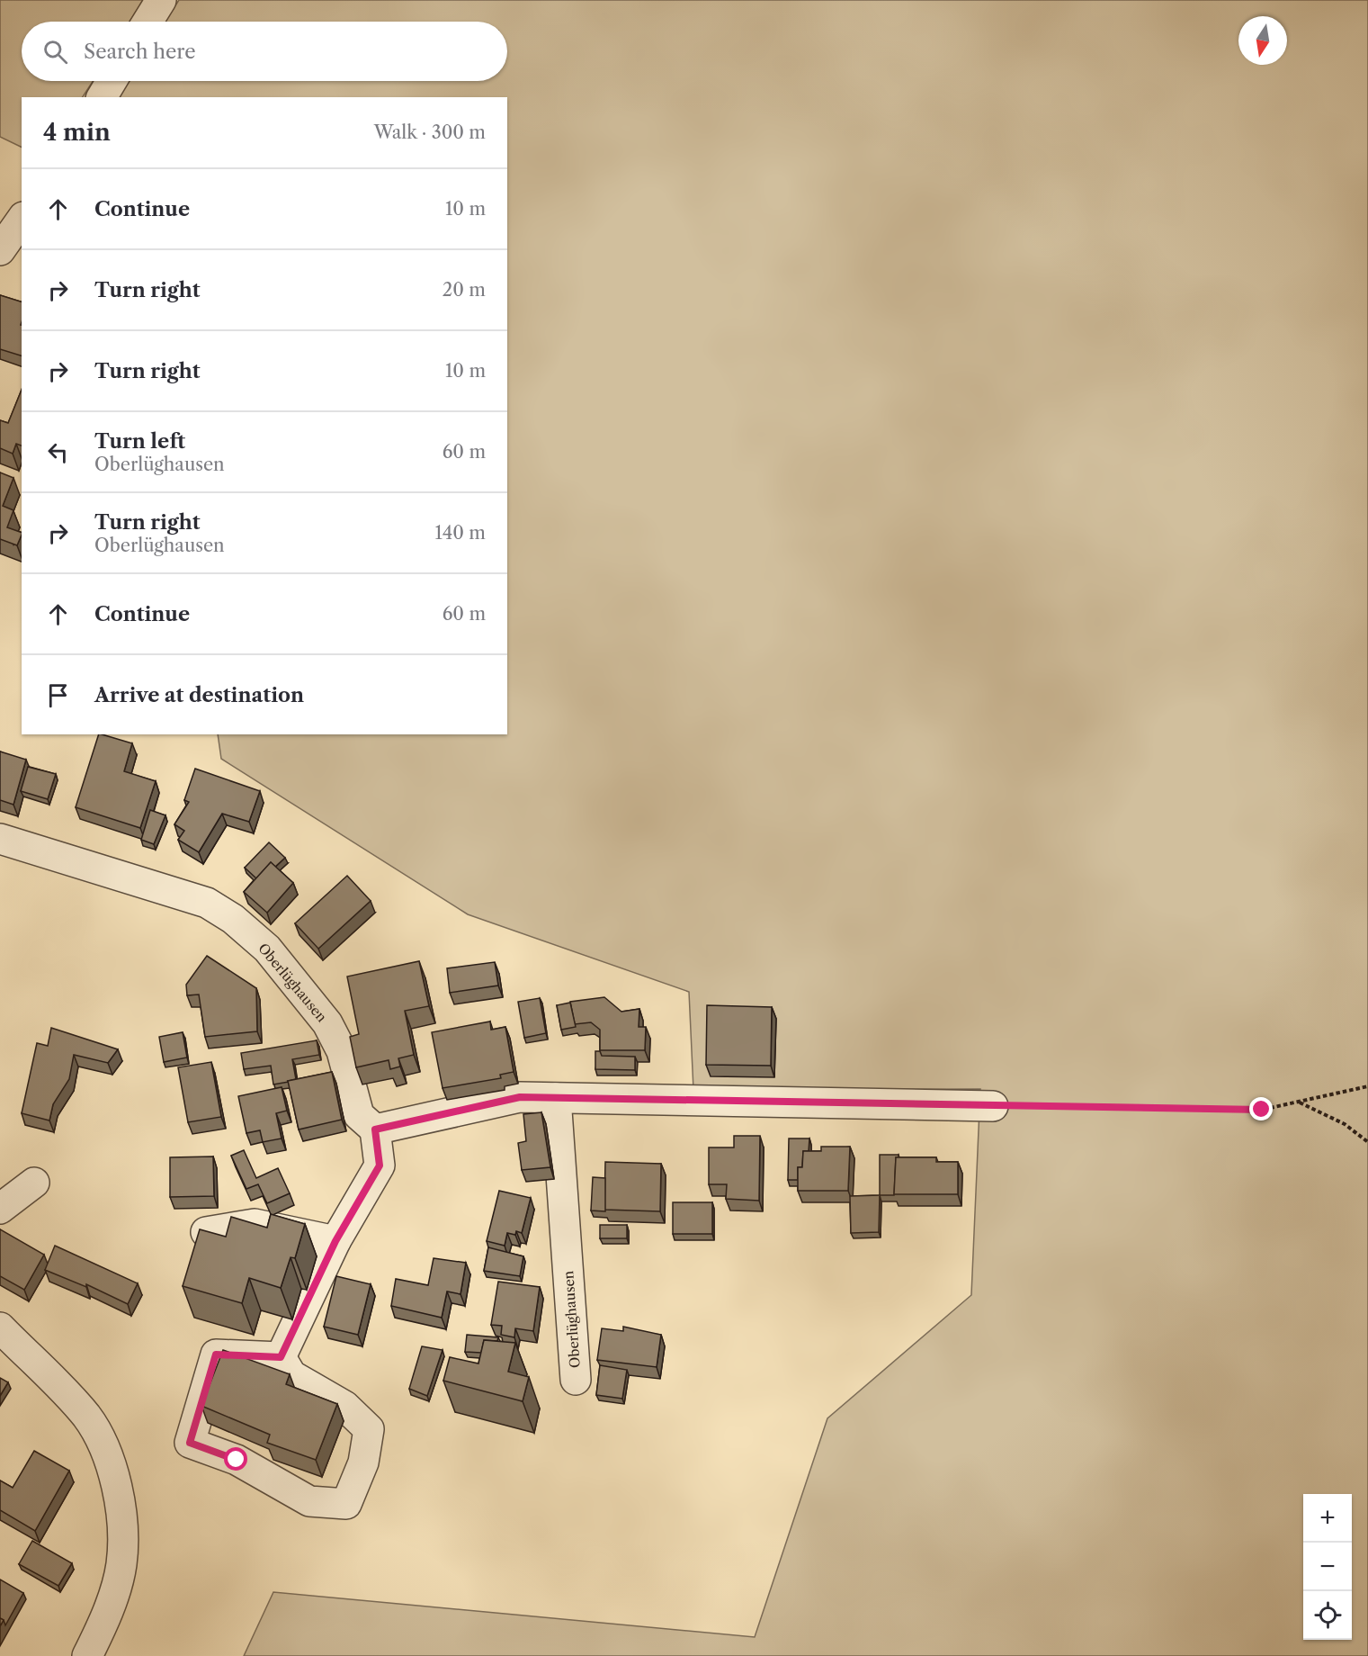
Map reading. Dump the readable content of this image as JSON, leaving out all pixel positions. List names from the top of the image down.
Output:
{
  "streets": {
    "street": ["Oberlüghausen"]
  },
  "north": "bottom",
  "page": {
    "search": "Search here",
    "heading": ["4 min", "Walk · 300 m"],
    "list": [
      ["Continue", "10 m"],
      ["Turn right", "20 m"],
      ["Turn right", "10 m"],
      ["Turn left", "Oberlüghausen", "60 m"],
      ["Turn right", "Oberlüghausen", "140 m"],
      ["Continue", "60 m"],
      "Arrive at destination"
    ],
    "map_buttons": ["+", "−"]
  }
}
